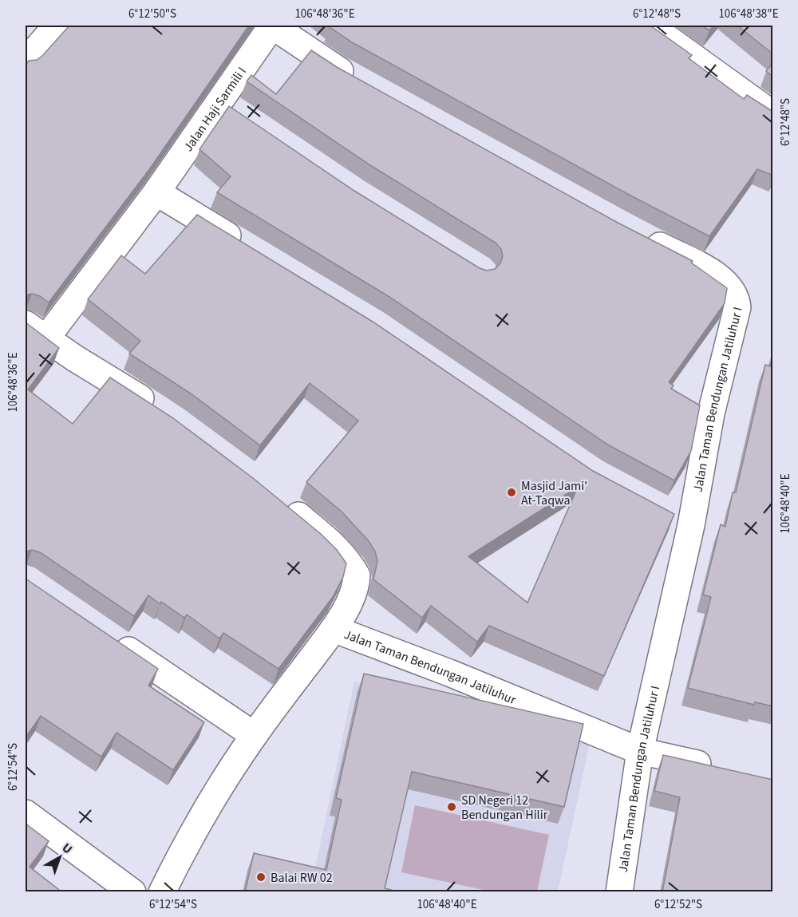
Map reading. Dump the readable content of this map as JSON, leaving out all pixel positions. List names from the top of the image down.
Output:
{
  "streets": {
    "street": ["Jalan Haji Sarmili I", "Jalan Taman Bendungan Jatiluhur I", "Jalan Taman Bendungan Jatiluhur"]
  },
  "crossings": [
    ["Jalan Taman Bendungan Jatiluhur I", "Jalan Taman Bendungan Jatiluhur"]
  ],
  "places": ["Masjid Jami' At-Taqwa", "SD Negeri 12 Bendungan Hilir", "Balai RW 02"],
  "north": "top right",
  "coordinates": [
    "6°12'50\"S",
    "106°48'36\"E",
    "6°12'48\"S",
    "106°48'38\"E",
    "106°48'40\"E",
    "6°12'54\"S",
    "6°12'52\"S"
  ]
}
